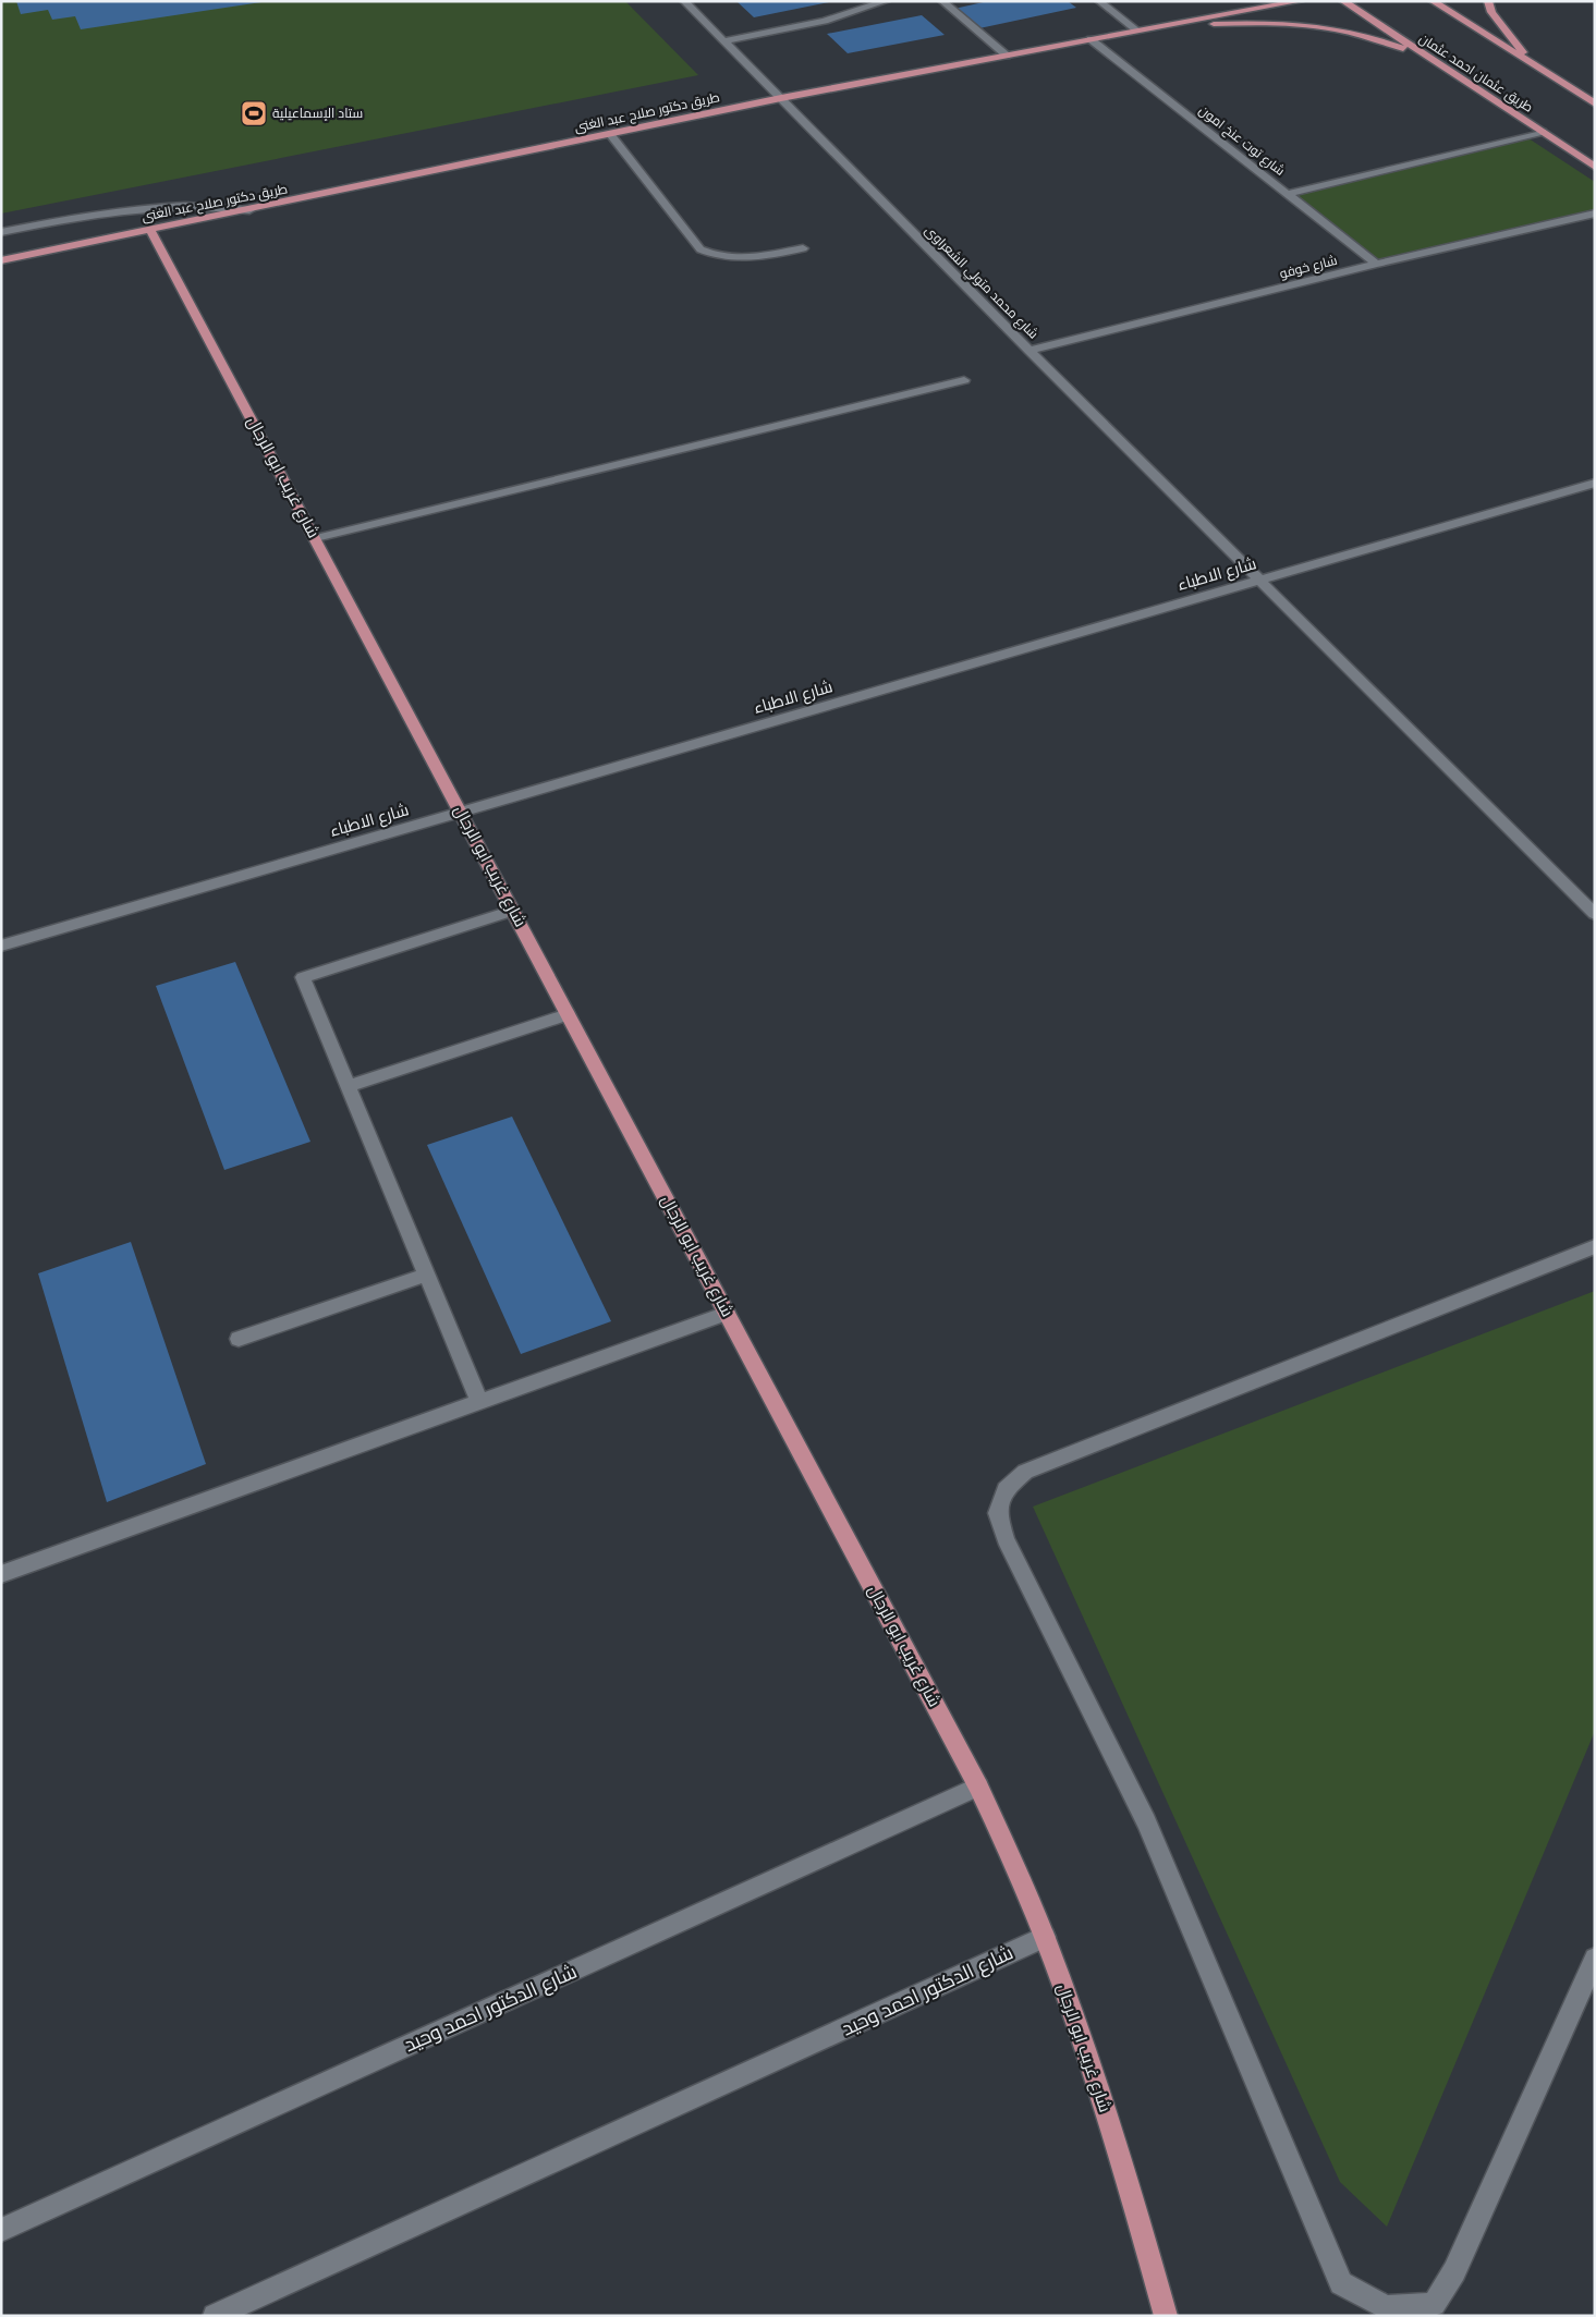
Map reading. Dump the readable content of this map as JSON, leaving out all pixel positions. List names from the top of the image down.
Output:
{
  "streets": {
    "main road": ["طريق عثمان احمد عثمان", "طريق دكتور صلاح عبد الغنى", "شارع غريب ابو الرجال"],
    "street": [
      "شارع توت عنخ امون",
      "شارع خوفو",
      "شارع محمد متولي الشعراوى",
      "شارع الاطباء",
      "شارع الدكتور احمد وحيد"
    ]
  },
  "crossings": [
    ["طريق دكتور صلاح عبد الغنى", "شارع توت عنخ امون"],
    ["طريق دكتور صلاح عبد الغنى", "شارع محمد متولي الشعراوى"],
    ["طريق دكتور صلاح عبد الغنى", "شارع غريب ابو الرجال"],
    ["شارع توت عنخ امون", "شارع خوفو"],
    ["شارع خوفو", "شارع محمد متولي الشعراوى"],
    ["شارع محمد متولي الشعراوى", "شارع الاطباء"],
    ["شارع غريب ابو الرجال", "شارع الاطباء"],
    ["شارع غريب ابو الرجال", "شارع الدكتور احمد وحيد"]
  ],
  "places": {
    "sports": ["ستاد الإسماعيلية"]
  }
}
